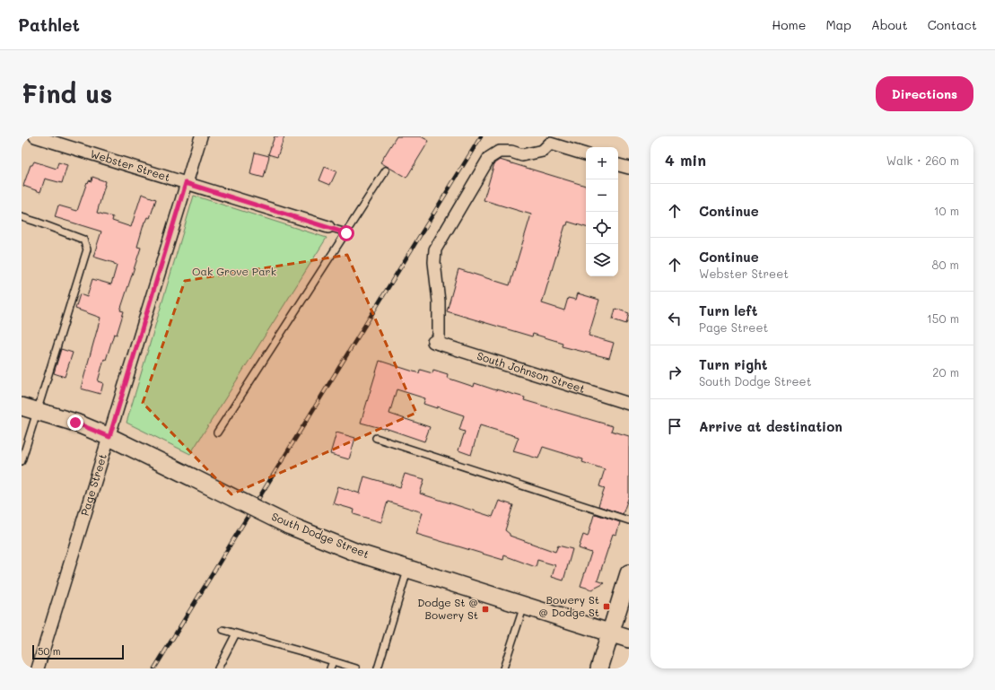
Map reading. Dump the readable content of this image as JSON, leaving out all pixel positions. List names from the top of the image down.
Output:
{
  "streets": {
    "main road": ["South Dodge Street"],
    "street": ["Webster Street", "South Johnson Street", "Page Street"]
  },
  "crossings": [
    ["Webster Street", "Page Street"],
    ["Page Street", "South Dodge Street"]
  ],
  "parks": ["Oak Grove Park"],
  "places": {
    "transit": ["Bowery St @ Dodge St", "Dodge St @ Bowery St"]
  },
  "scale_bar": "50 m",
  "page": {
    "header": "Pathlet",
    "nav": [
      "Home",
      "Map",
      "About",
      "Contact"
    ],
    "buttons": "Directions",
    "title": "Find us",
    "heading": ["4 min", "Walk · 260 m"],
    "map_buttons": ["+", "−"],
    "list": [
      ["Continue", "10 m"],
      ["Continue", "Webster Street", "80 m"],
      ["Turn left", "Page Street", "150 m"],
      ["Turn right", "South Dodge Street", "20 m"],
      "Arrive at destination"
    ],
    "scale": "50 m"
  }
}
